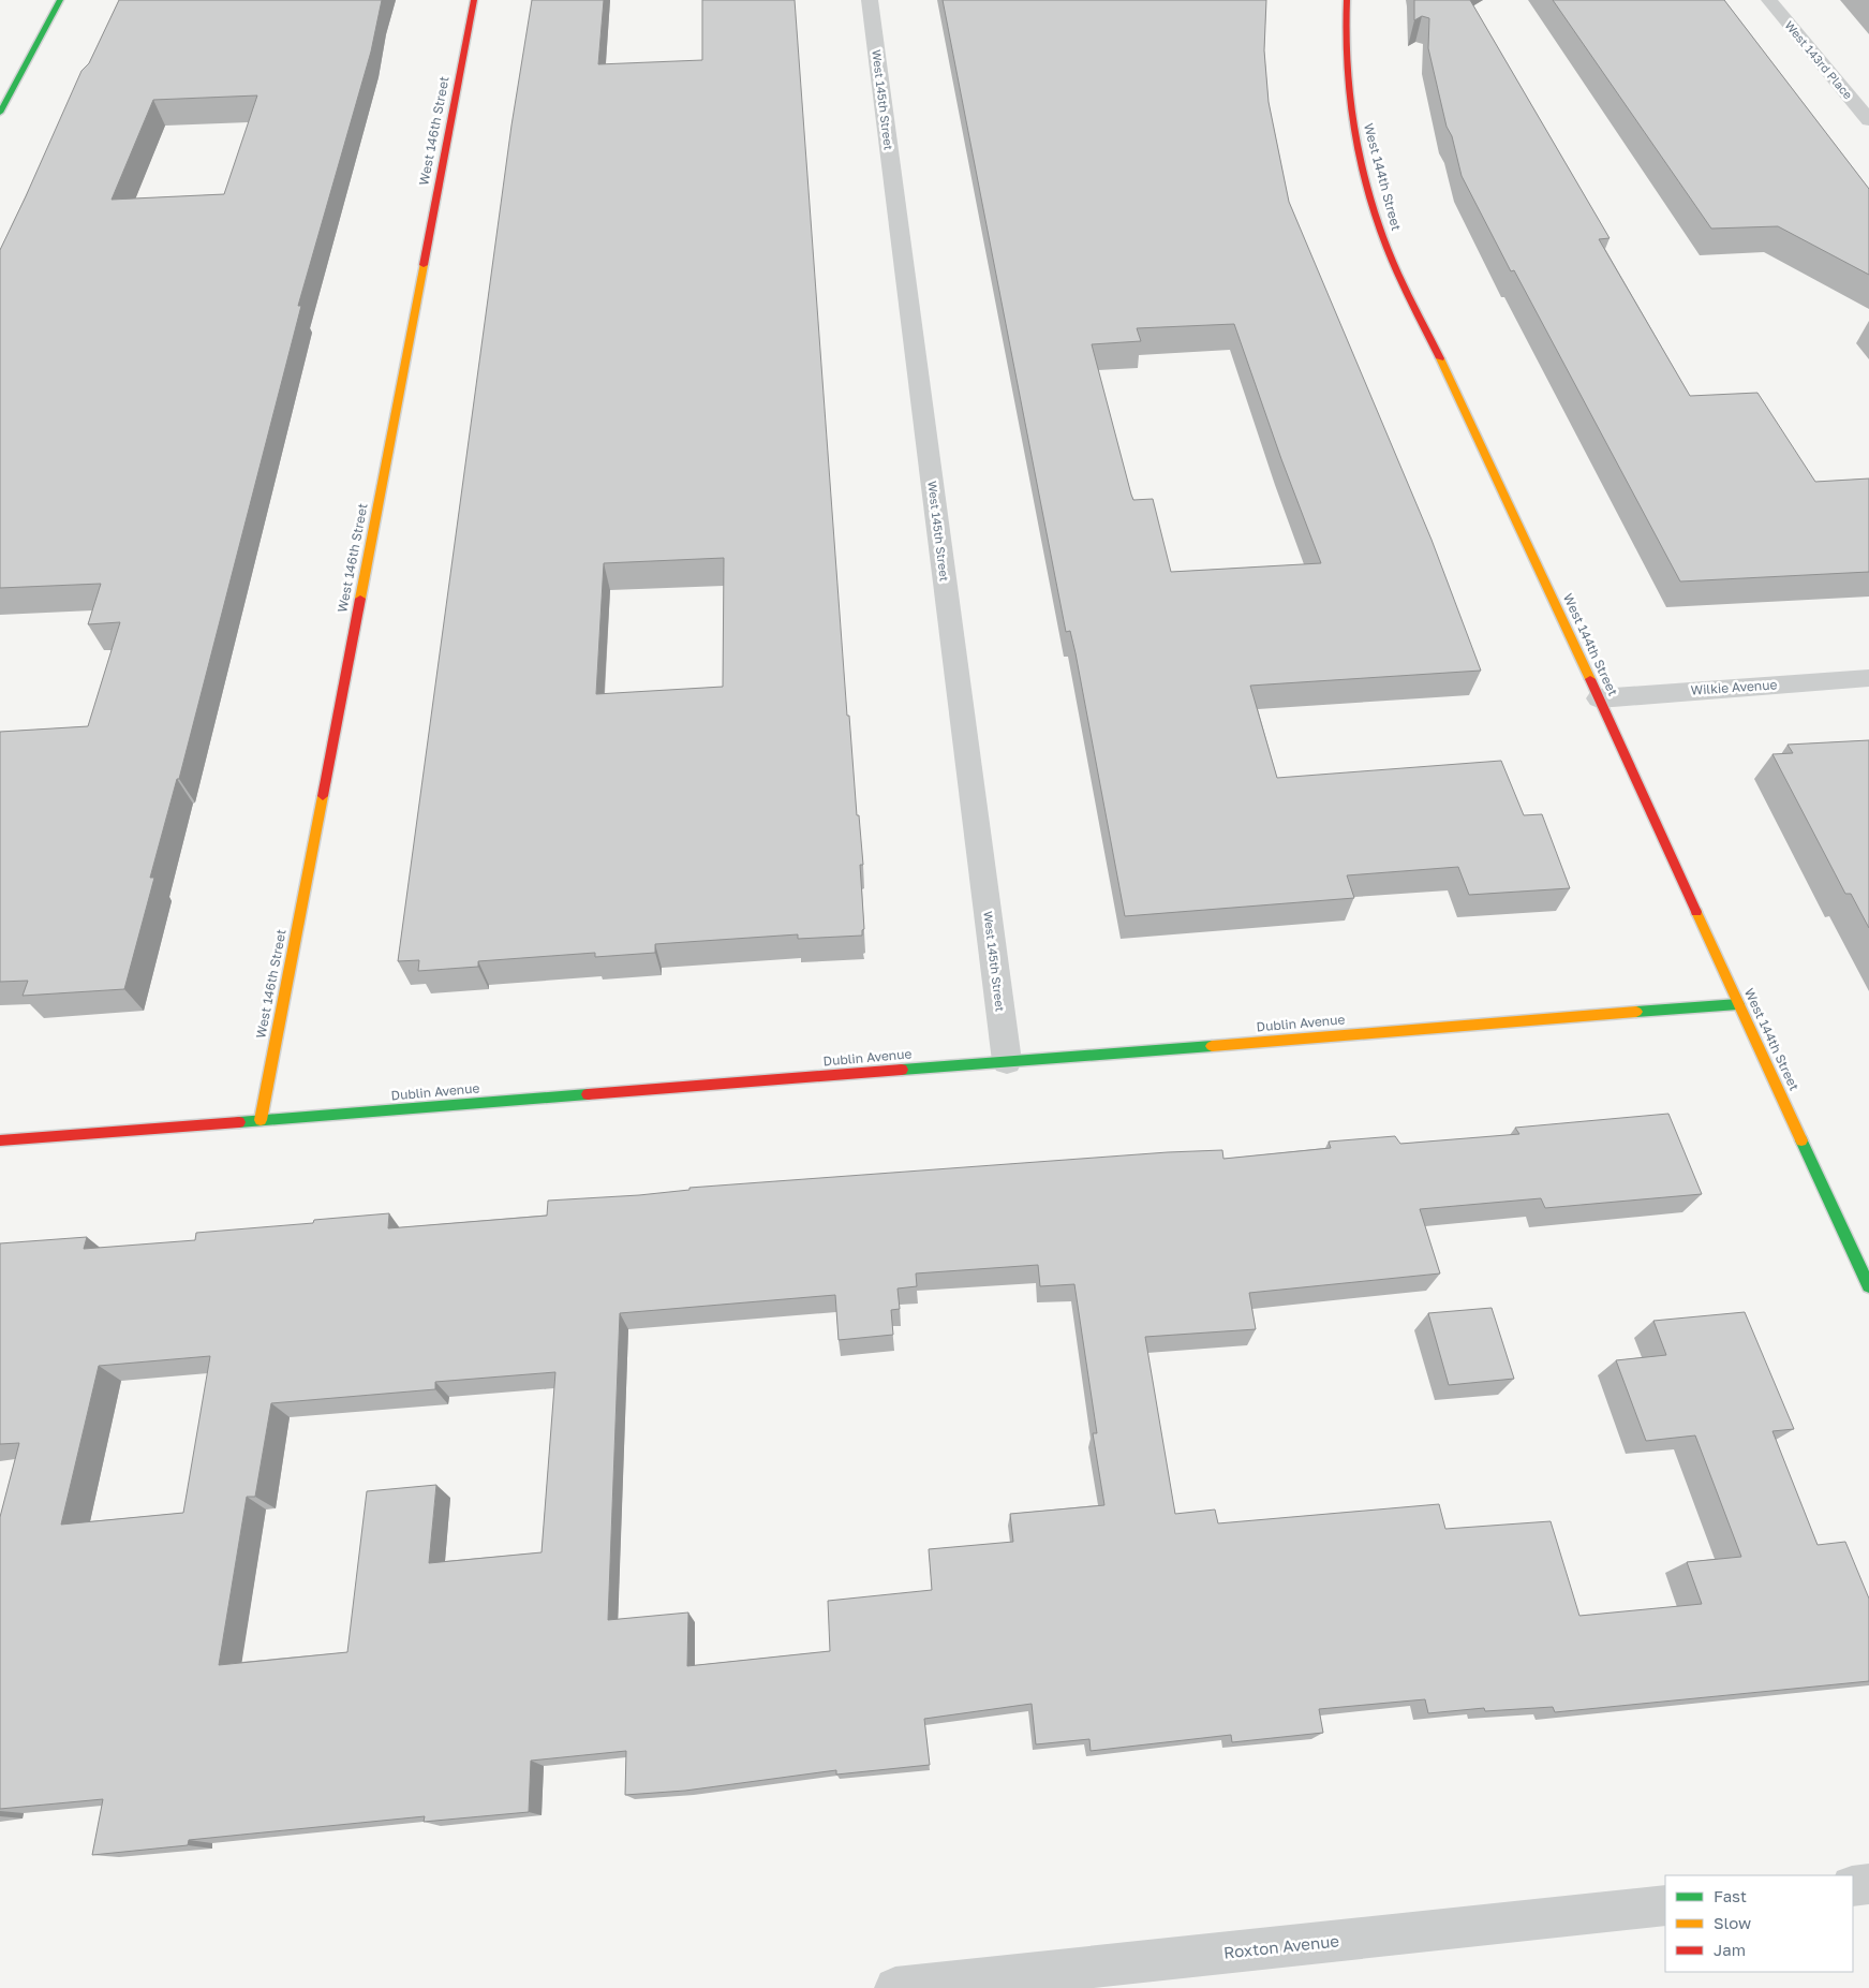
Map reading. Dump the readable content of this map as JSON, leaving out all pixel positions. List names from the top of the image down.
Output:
{
  "streets": {
    "street": [
      "West 143rd Place",
      "West 145th Street",
      "West 146th Street",
      "West 144th Street",
      "Wilkie Avenue",
      "Dublin Avenue",
      "Roxton Avenue"
    ]
  },
  "crossings": [
    ["West 145th Street", "Dublin Avenue"],
    ["West 146th Street", "Dublin Avenue"],
    ["West 144th Street", "Wilkie Avenue"],
    ["West 144th Street", "Dublin Avenue"]
  ],
  "legend": ["Fast", "Slow", "Jam"]
}
